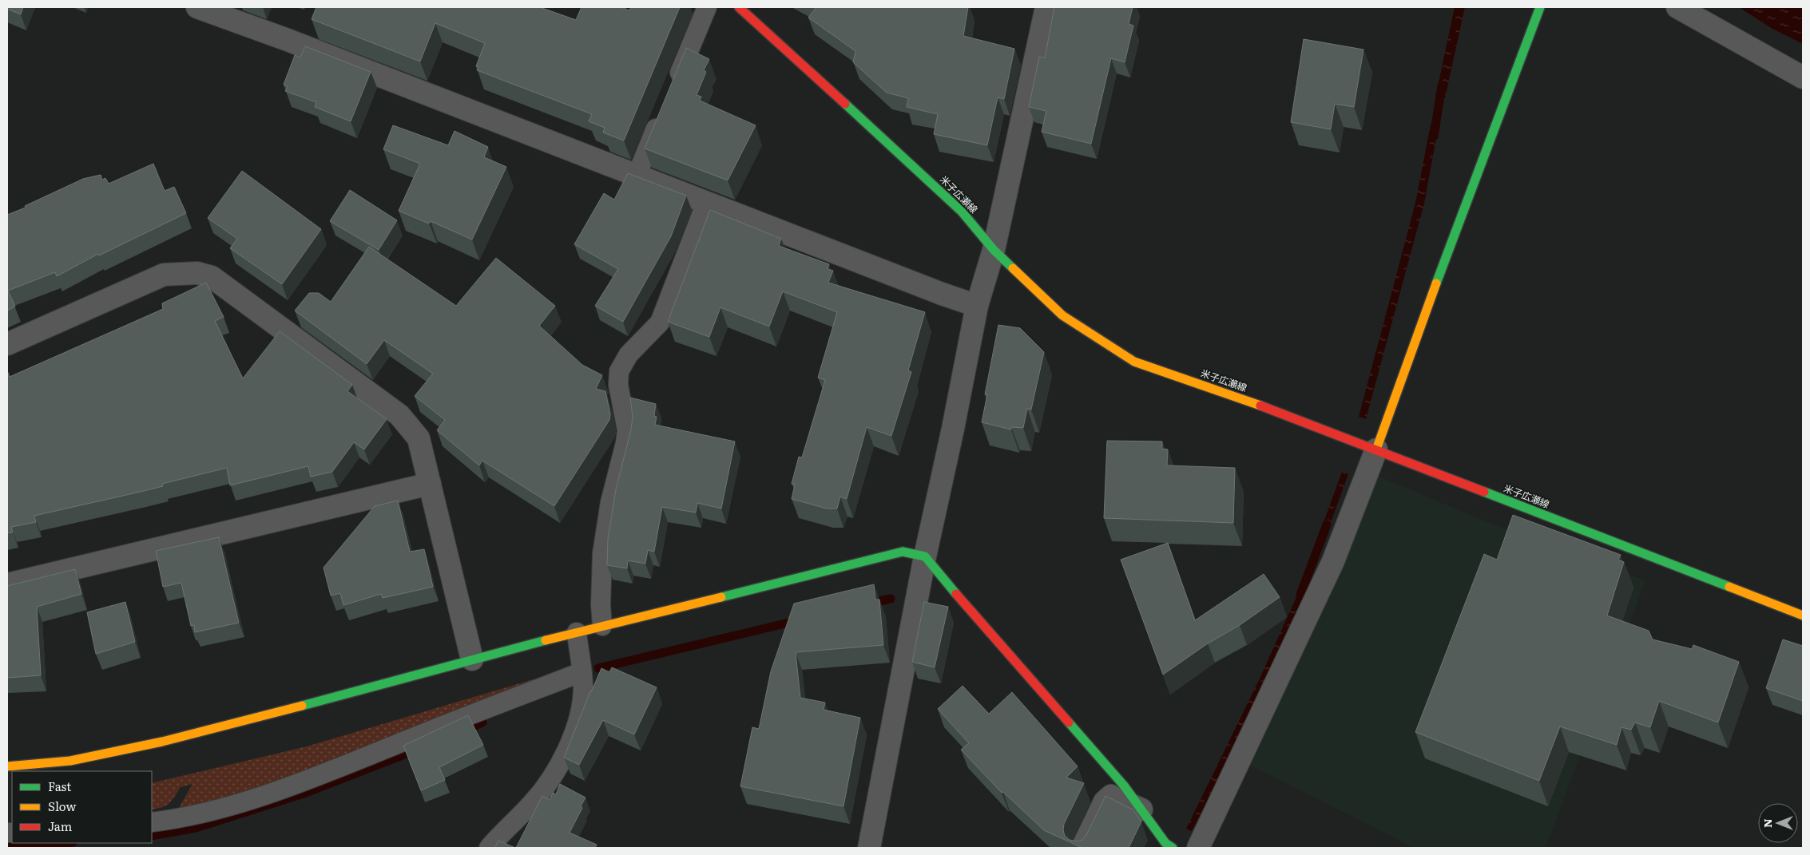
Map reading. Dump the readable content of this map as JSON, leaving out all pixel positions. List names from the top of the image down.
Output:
{
  "streets": {
    "street": ["米子広瀬線"]
  },
  "legend": ["Fast", "Slow", "Jam"],
  "north": "left"
}
